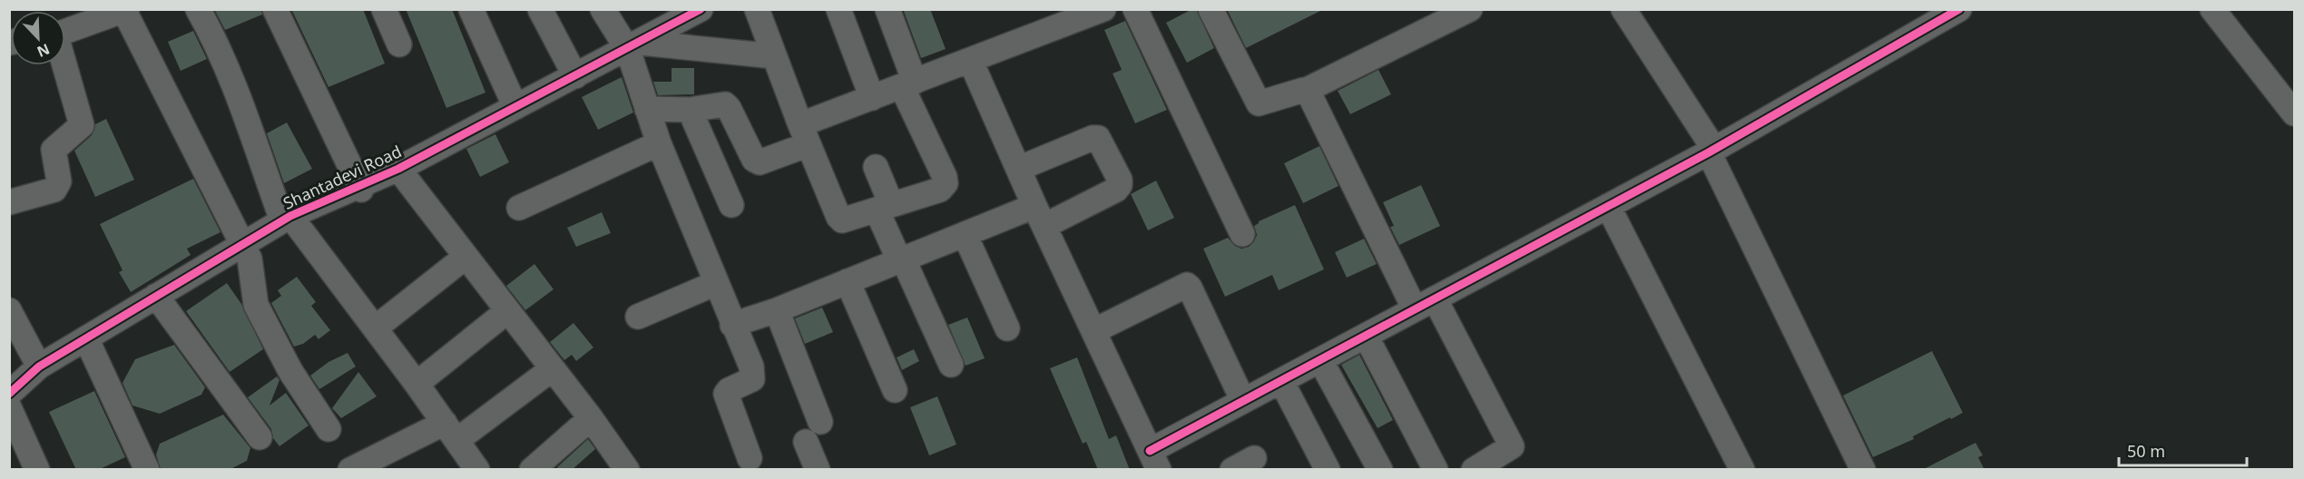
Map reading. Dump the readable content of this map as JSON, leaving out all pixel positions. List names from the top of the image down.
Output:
{
  "streets": {
    "street": ["Shantadevi Road"]
  },
  "scale_bar": "50 m",
  "north": "bottom right"
}
